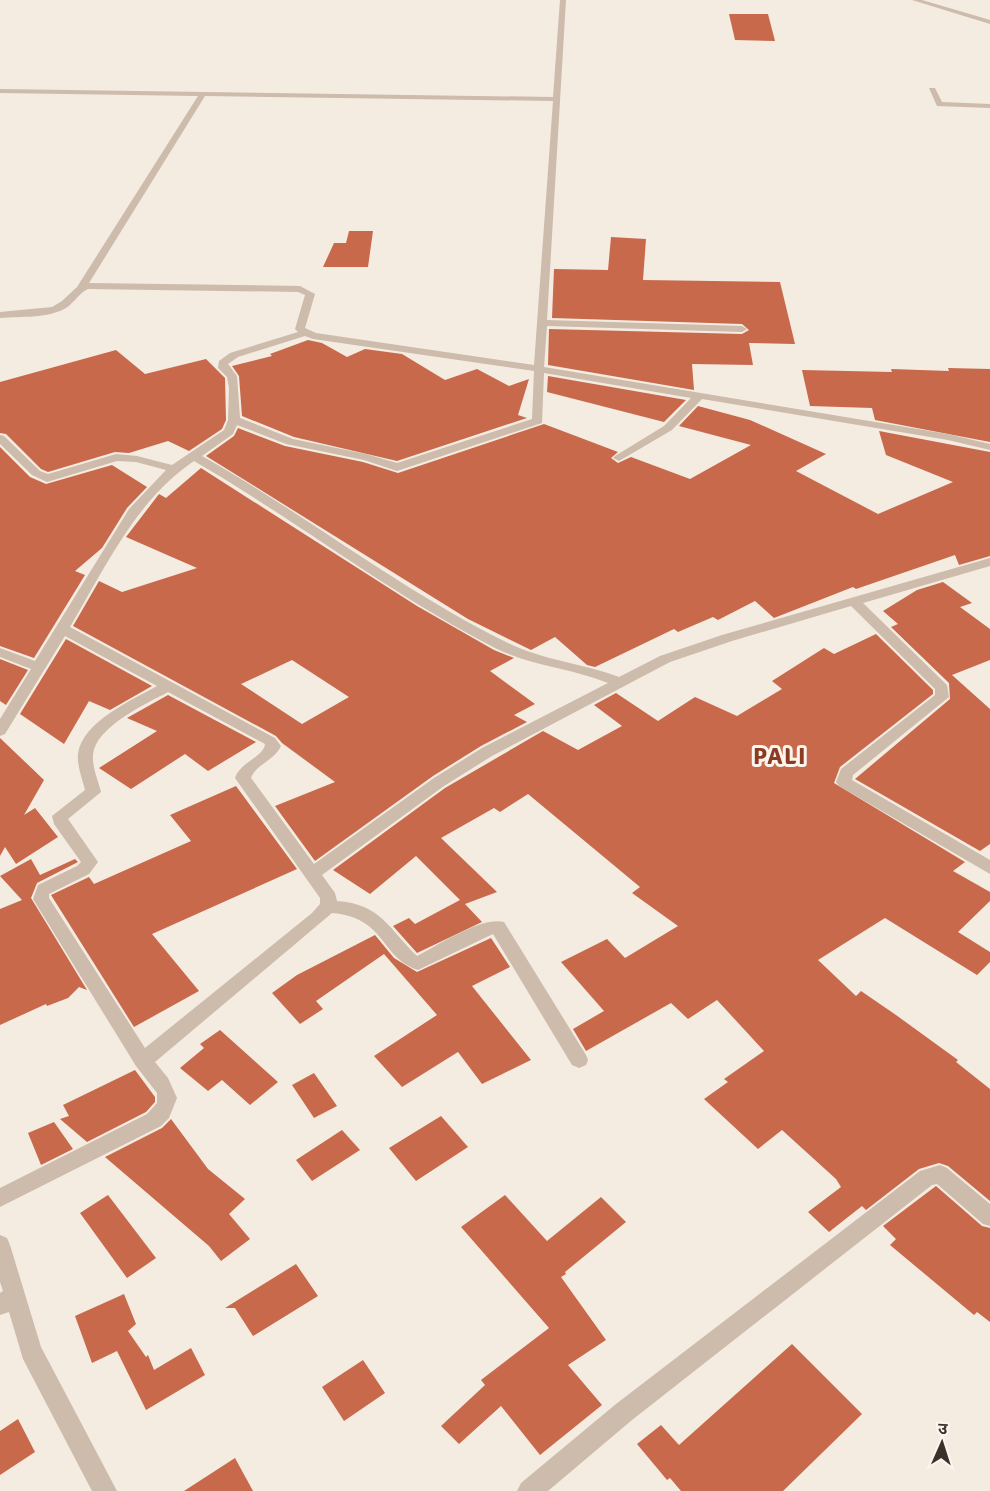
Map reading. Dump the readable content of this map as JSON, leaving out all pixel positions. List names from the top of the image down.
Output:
{
  "districts": ["PALI"],
  "north": "top"
}
